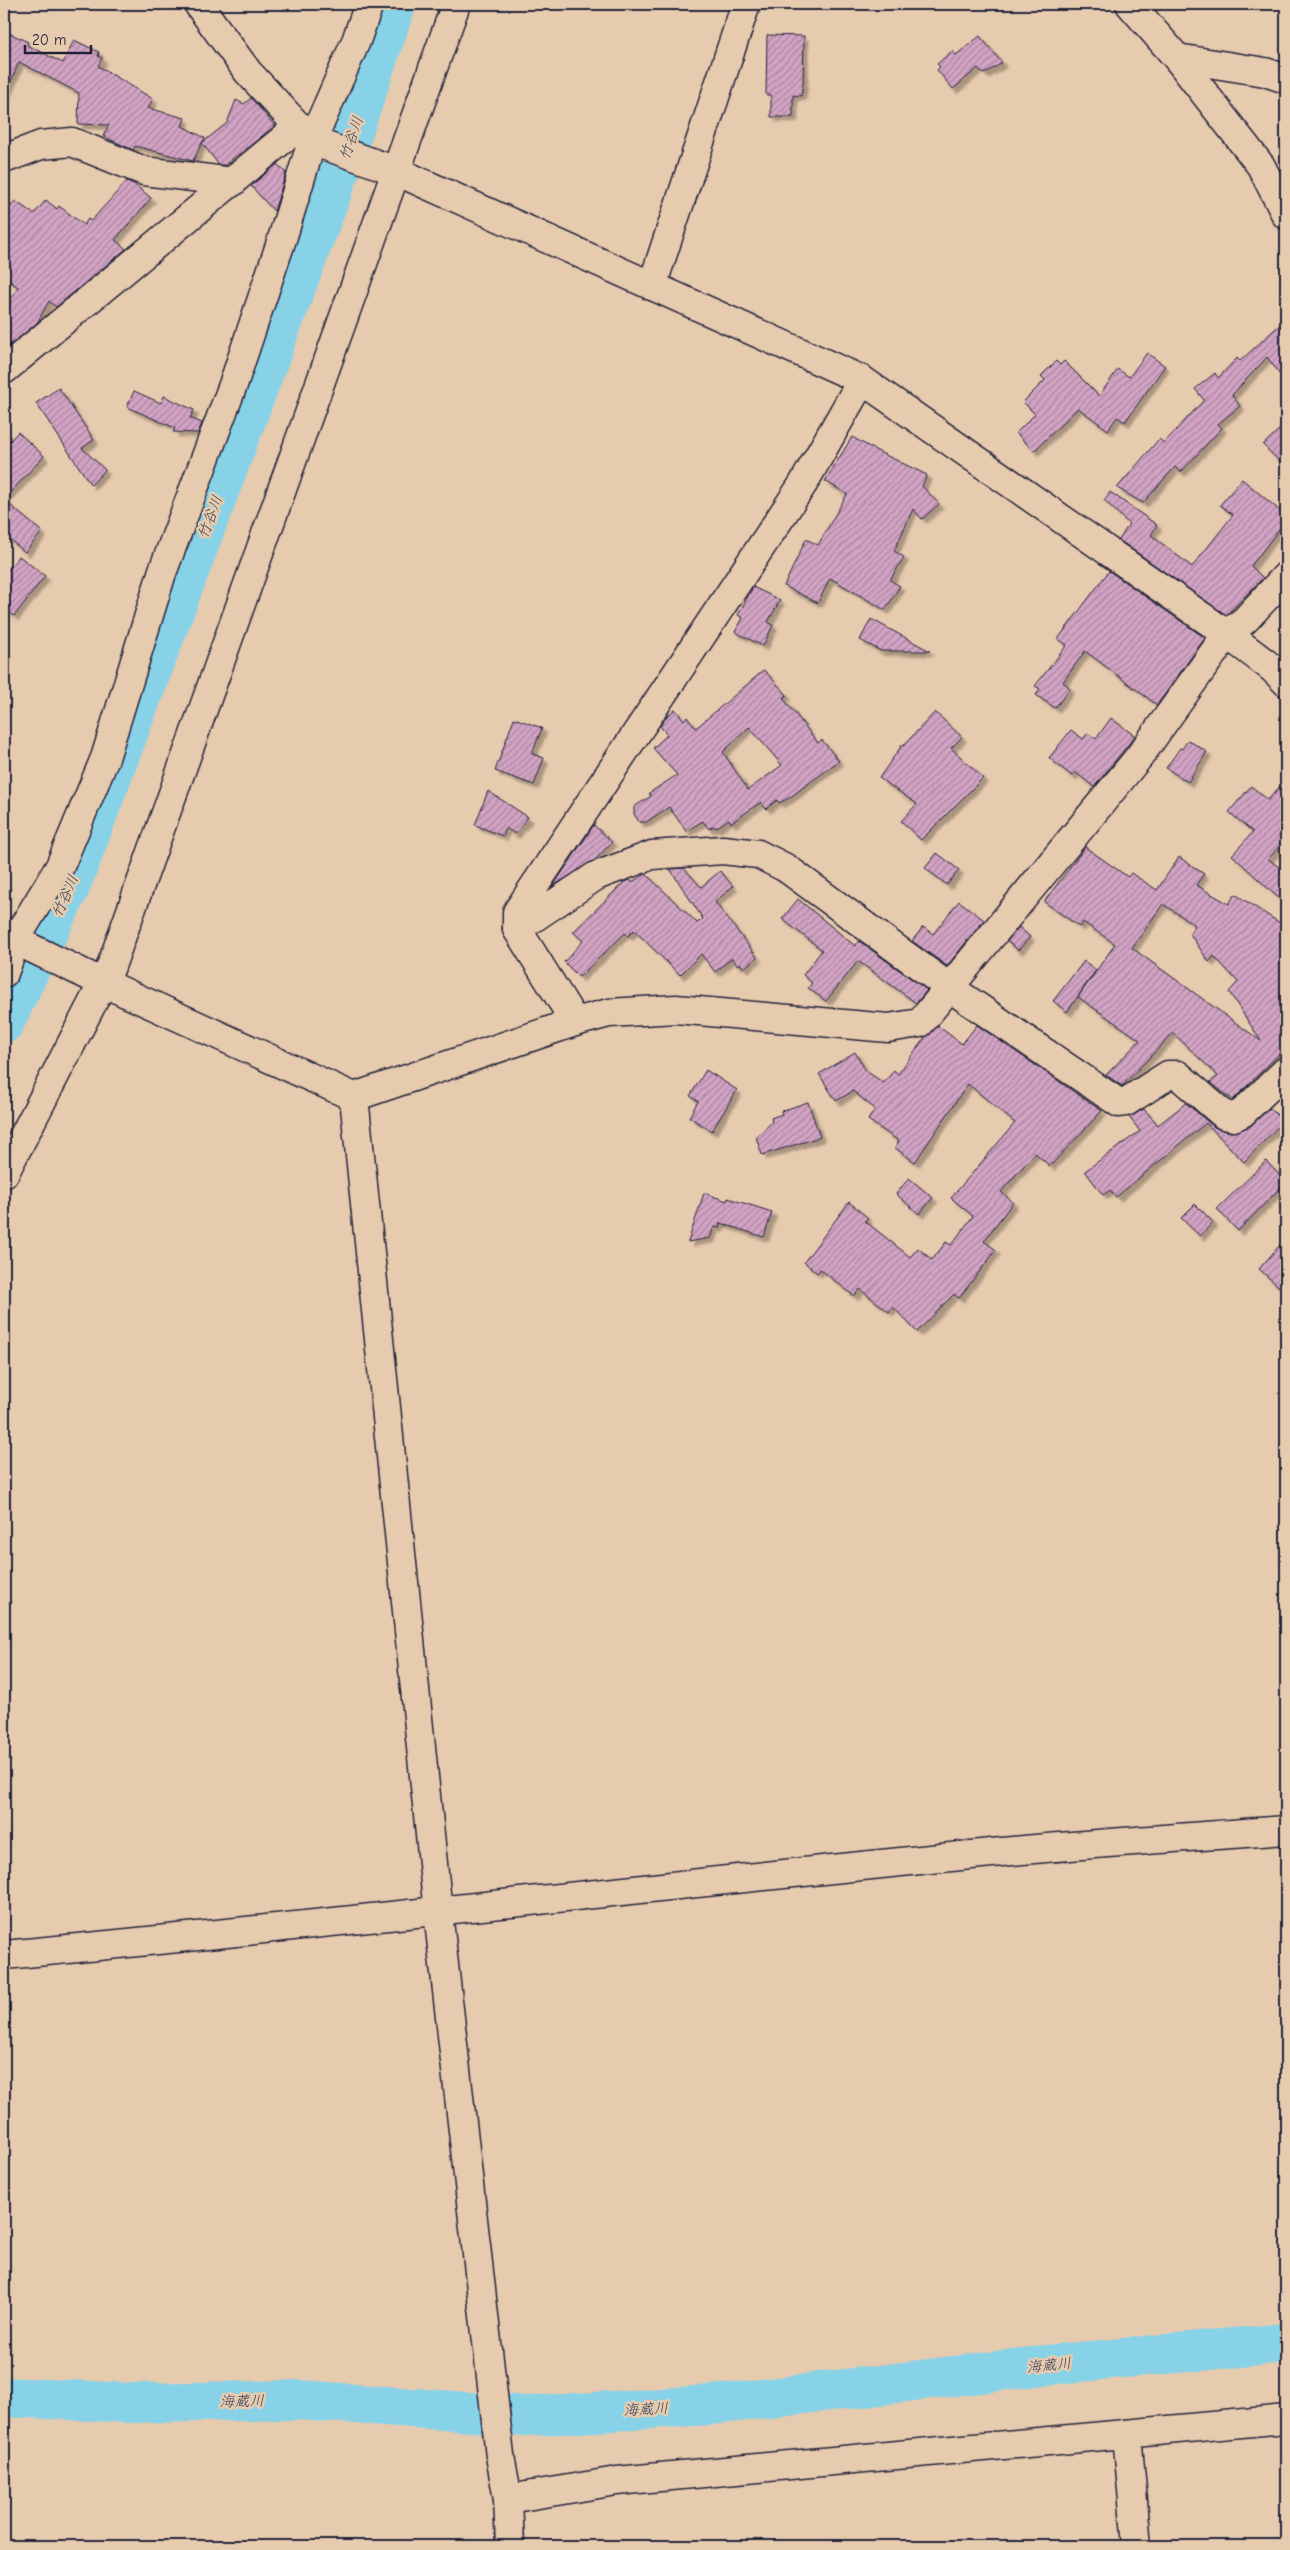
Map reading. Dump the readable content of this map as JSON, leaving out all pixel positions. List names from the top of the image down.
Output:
{
  "water": ["竹谷川", "海蔵川"],
  "scale_bar": "20 m"
}
